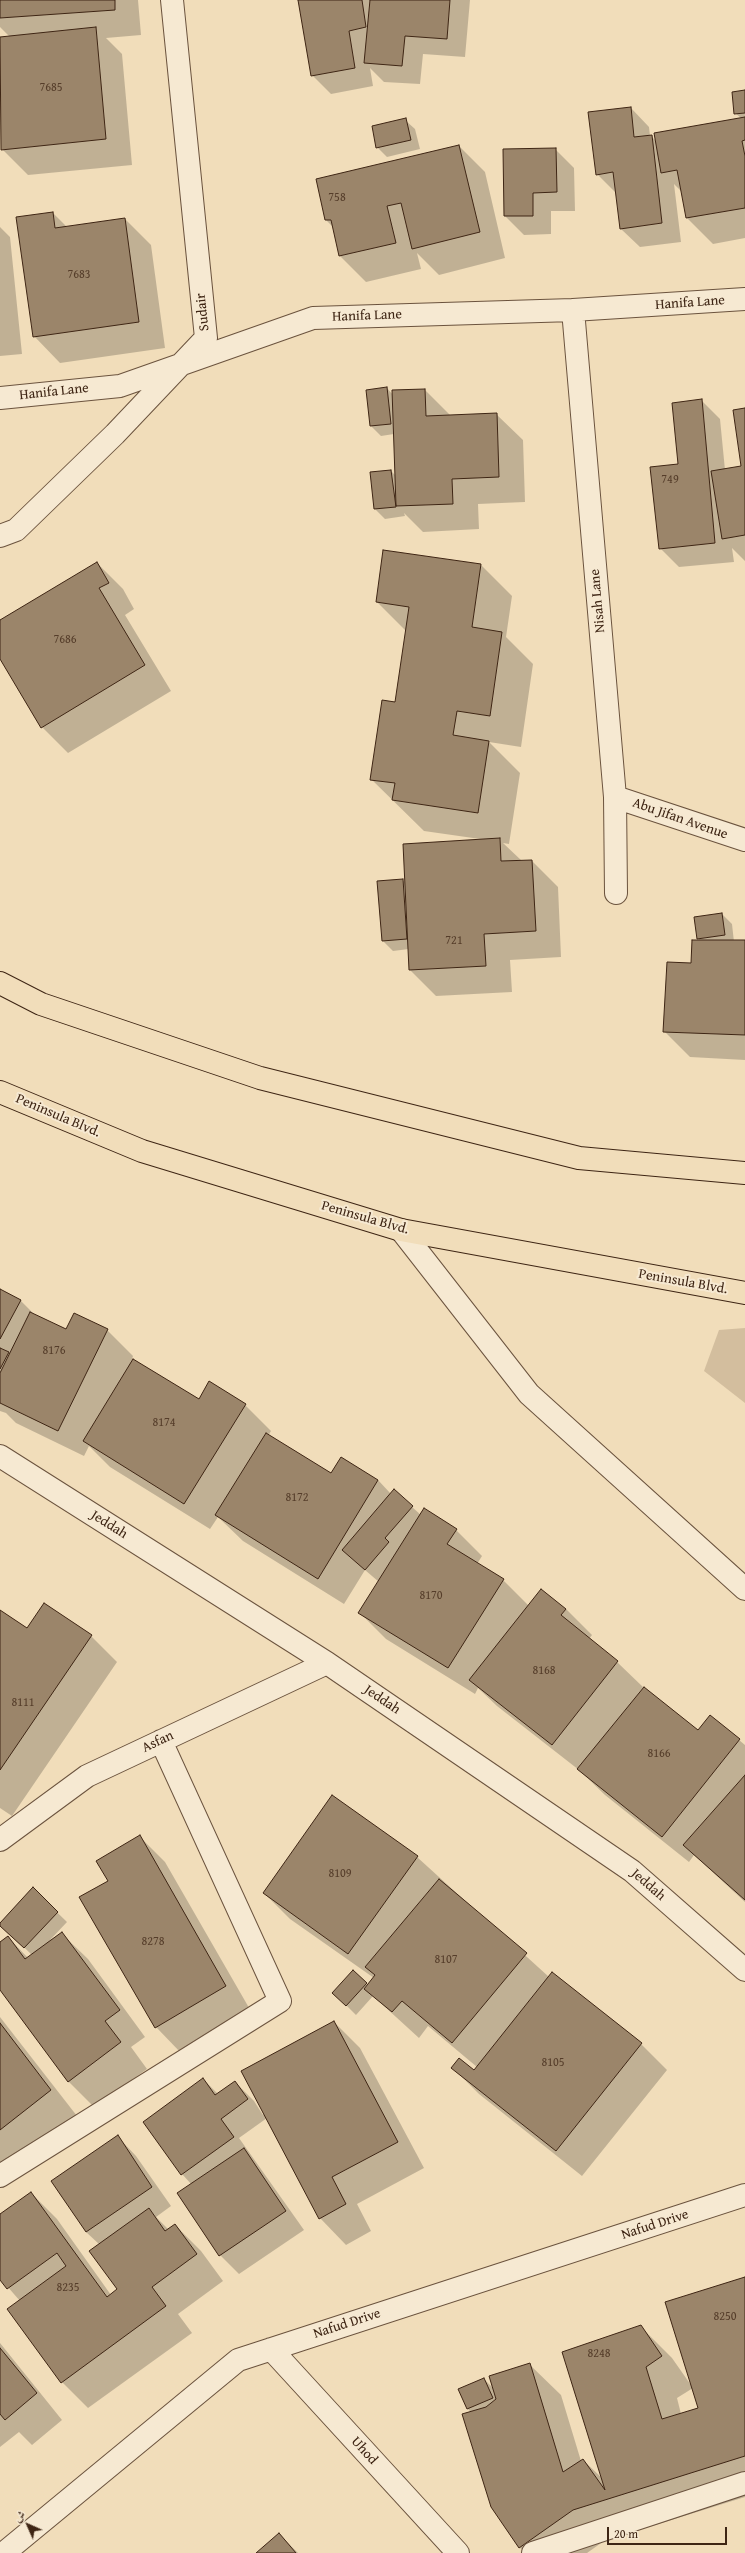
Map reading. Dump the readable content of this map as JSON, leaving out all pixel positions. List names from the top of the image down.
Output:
{
  "streets": {
    "main road": ["Peninsula Blvd."],
    "street": [
      "Hanifa Lane",
      "Sudair",
      "Nisah Lane",
      "Abu Jifan Avenue",
      "Jeddah",
      "Asfan",
      "Nafud Drive",
      "Uhod"
    ]
  },
  "crossings": [
    ["Hanifa Lane", "Sudair"],
    ["Hanifa Lane", "Nisah Lane"],
    ["Nisah Lane", "Abu Jifan Avenue"],
    ["Jeddah", "Asfan"],
    ["Nafud Drive", "Uhod"]
  ],
  "house_numbers": [
    "7685",
    "758",
    "7683",
    "749",
    "7686",
    "721",
    "8176",
    "8174",
    "8172",
    "8170",
    "8168",
    "8111",
    "8166",
    "8109",
    "8278",
    "8107",
    "8105",
    "8235",
    "8250",
    "8248"
  ],
  "scale_bar": "20 m",
  "north": "top left"
}
